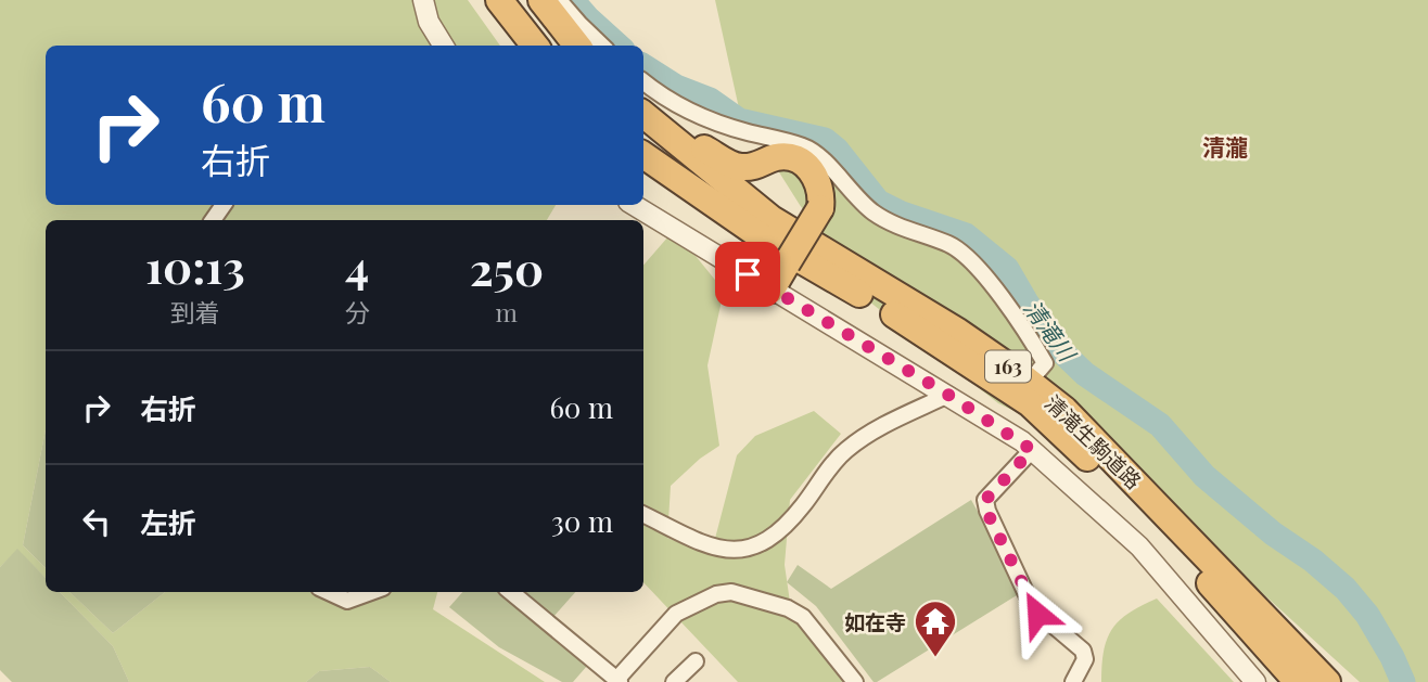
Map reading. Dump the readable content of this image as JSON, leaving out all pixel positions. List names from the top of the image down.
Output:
{
  "streets": {
    "highway": ["163", "清滝生駒道路"]
  },
  "districts": ["清瀧"],
  "water": ["清滝川"],
  "places": {
    "temple": ["如在寺"]
  },
  "page": {
    "turn": ["60 m", "右折"],
    "eta": [
      "10:13",
      "到着",
      "4",
      "分",
      "250",
      "m"
    ],
    "list": [
      {
        "name": "右折",
        "value": "60 m"
      },
      {
        "name": "左折",
        "value": "30 m"
      }
    ]
  }
}
